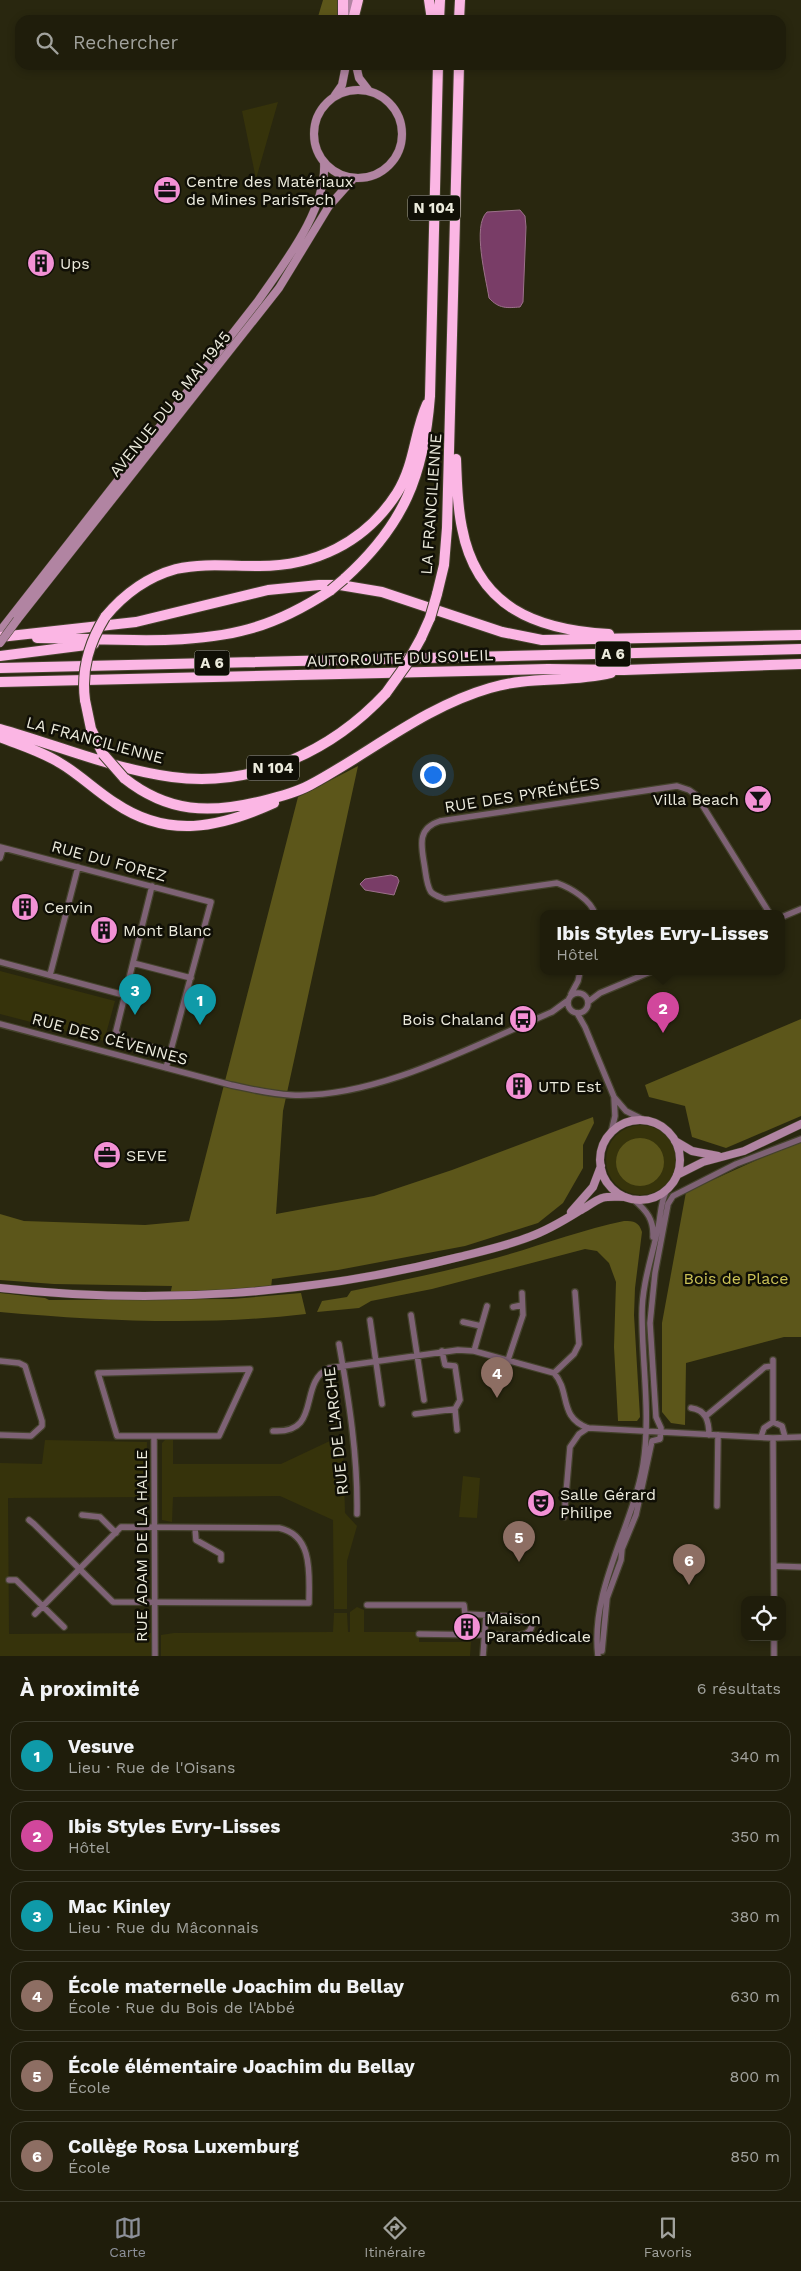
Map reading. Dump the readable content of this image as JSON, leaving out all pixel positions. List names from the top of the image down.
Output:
{
  "streets": {
    "highway": [
      "N 104",
      "LA FRANCILIENNE",
      "A 6",
      "AUTOROUTE DU SOLEIL"
    ],
    "main road": ["AVENUE DU 8 MAI 1945"],
    "street": [
      "RUE DES PYRÉNÉES",
      "RUE DU FOREZ",
      "RUE DES CÉVENNES",
      "RUE DE L'ARCHE",
      "RUE ADAM DE LA HALLE"
    ]
  },
  "parks": ["Bois de Place"],
  "places": {
    "office": ["Centre des Matériaux de Mines ParisTech", "SEVE"],
    "building": [
      "Ups",
      "Cervin",
      "Mont Blanc",
      "UTD Est",
      "Maison Paramédicale"
    ],
    "bar": ["Villa Beach"],
    "bus stop": ["Bois Chaland"],
    "theatre": ["Salle Gérard Philipe"]
  },
  "page": {
    "search": "Rechercher",
    "popup": ["Ibis Styles Evry-Lisses", "Hôtel"],
    "pins": [
      "3",
      "1",
      "2",
      "4",
      "5",
      "6"
    ],
    "heading": ["À proximité", "6 résultats"],
    "list": [
      {
        "mark": "1",
        "name": "Vesuve",
        "note": "Lieu · Rue de l'Oisans",
        "value": "340 m"
      },
      {
        "mark": "2",
        "name": "Ibis Styles Evry-Lisses",
        "note": "Hôtel",
        "value": "350 m"
      },
      {
        "mark": "3",
        "name": "Mac Kinley",
        "note": "Lieu · Rue du Mâconnais",
        "value": "380 m"
      },
      {
        "mark": "4",
        "name": "École maternelle Joachim du Bellay",
        "note": "École · Rue du Bois de l'Abbé",
        "value": "630 m"
      },
      {
        "mark": "5",
        "name": "École élémentaire Joachim du Bellay",
        "note": "École",
        "value": "800 m"
      },
      {
        "mark": "6",
        "name": "Collège Rosa Luxemburg",
        "note": "École",
        "value": "850 m"
      }
    ],
    "nav": ["Carte", "Itinéraire", "Favoris"]
  }
}
